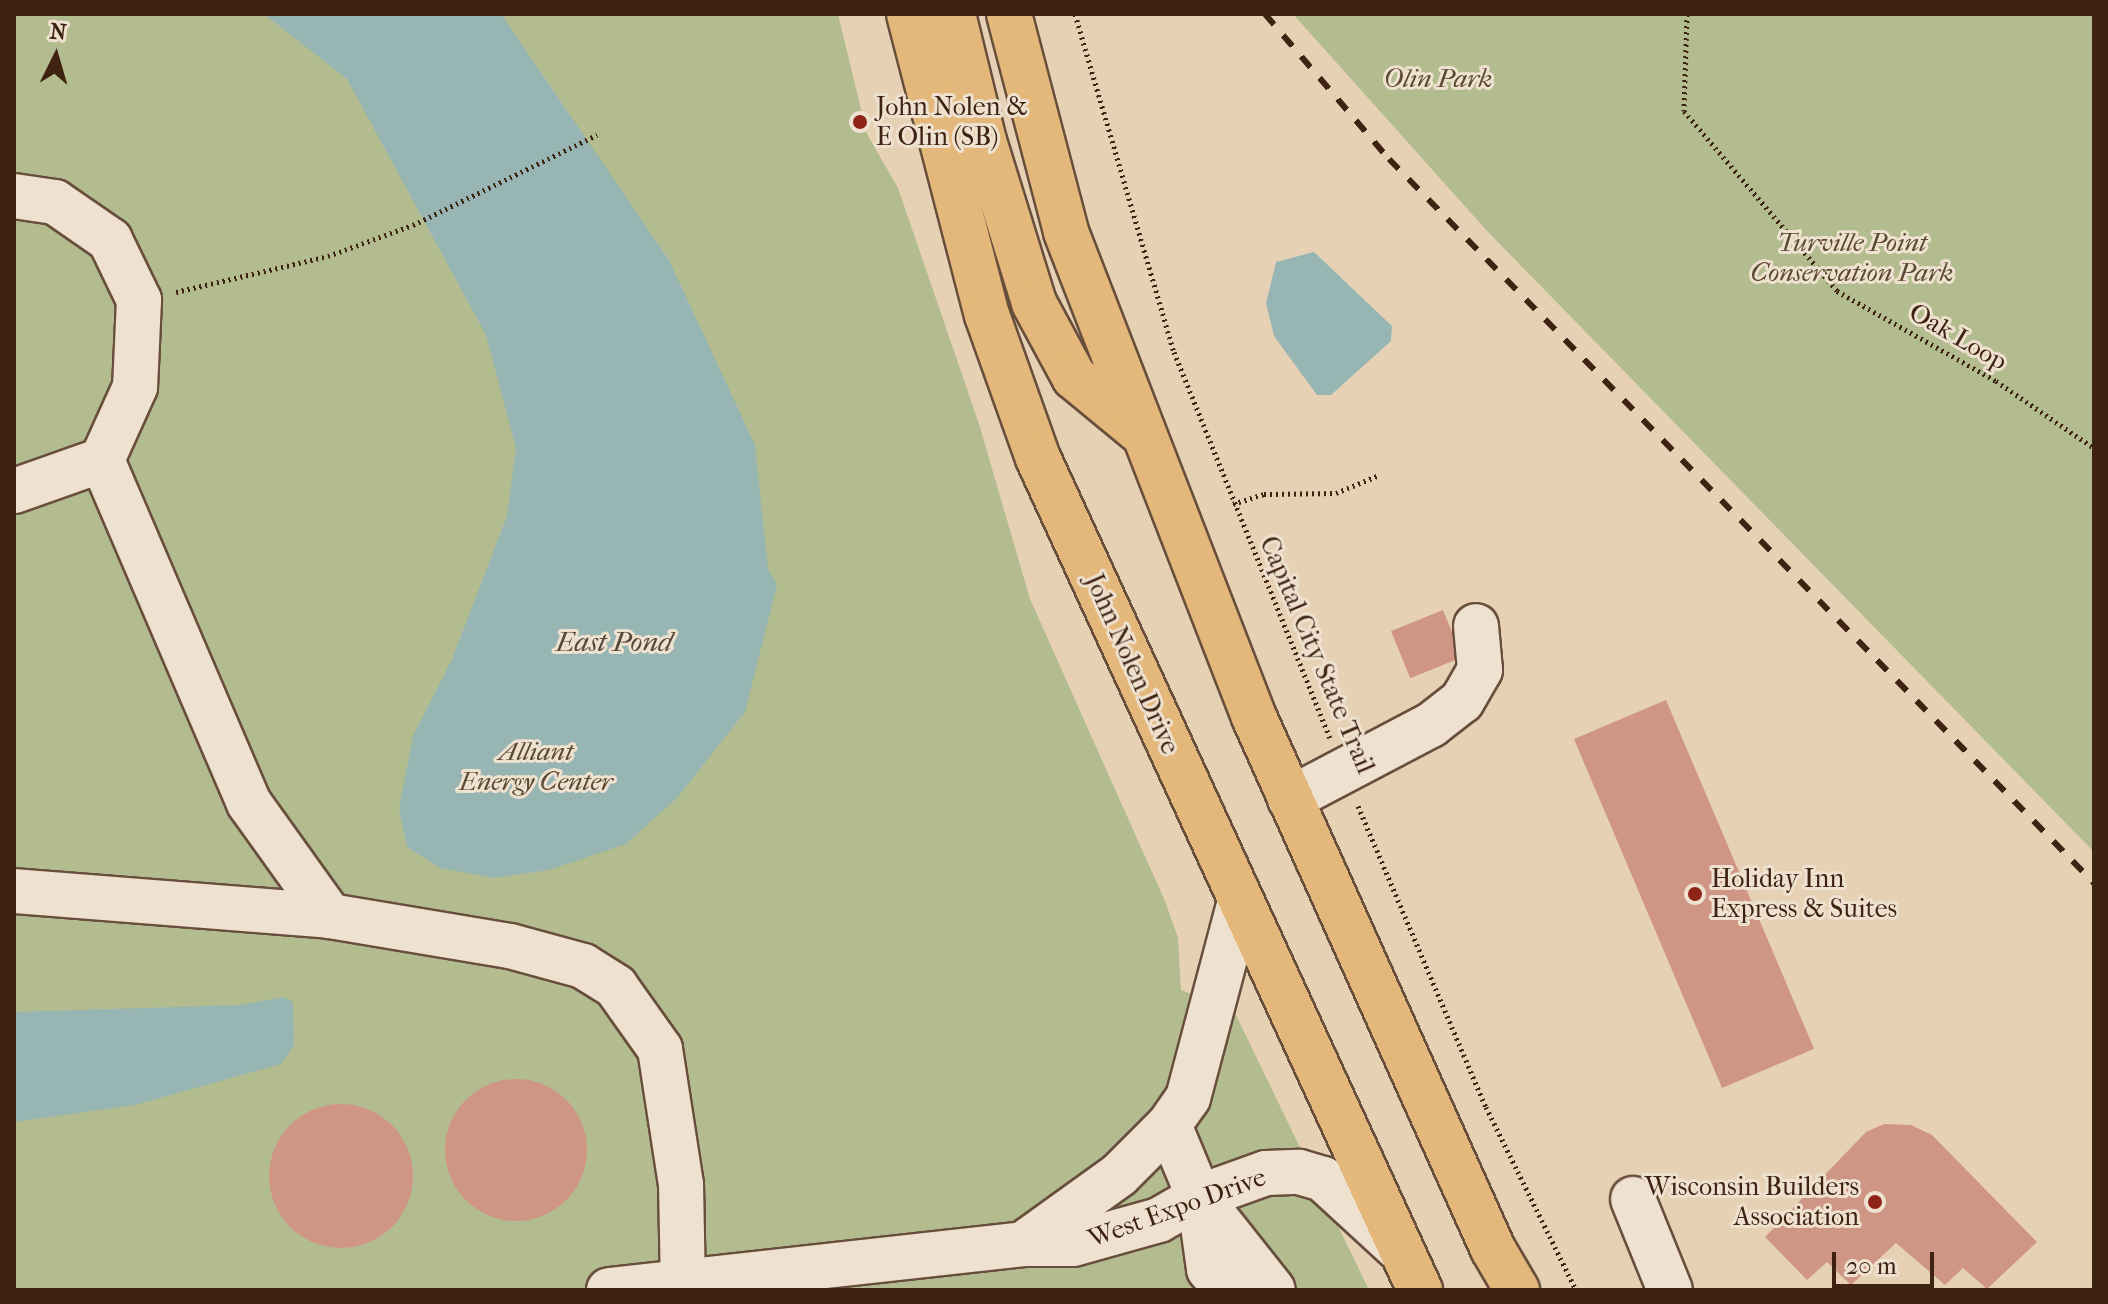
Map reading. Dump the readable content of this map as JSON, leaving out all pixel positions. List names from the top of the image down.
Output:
{
  "streets": {
    "main road": ["John Nolen Drive"],
    "street": ["West Expo Drive"],
    "path": ["Oak Loop", "Capital City State Trail"]
  },
  "crossings": [
    ["John Nolen Drive", "West Expo Drive"]
  ],
  "water": ["East Pond"],
  "parks": ["Olin Park", "Turville Point Conservation Park", "Alliant Energy Center"],
  "places": ["John Nolen & E Olin (SB)", "Holiday Inn Express & Suites", "Wisconsin Builders Association"],
  "scale_bar": "20 m",
  "north": "top"
}
